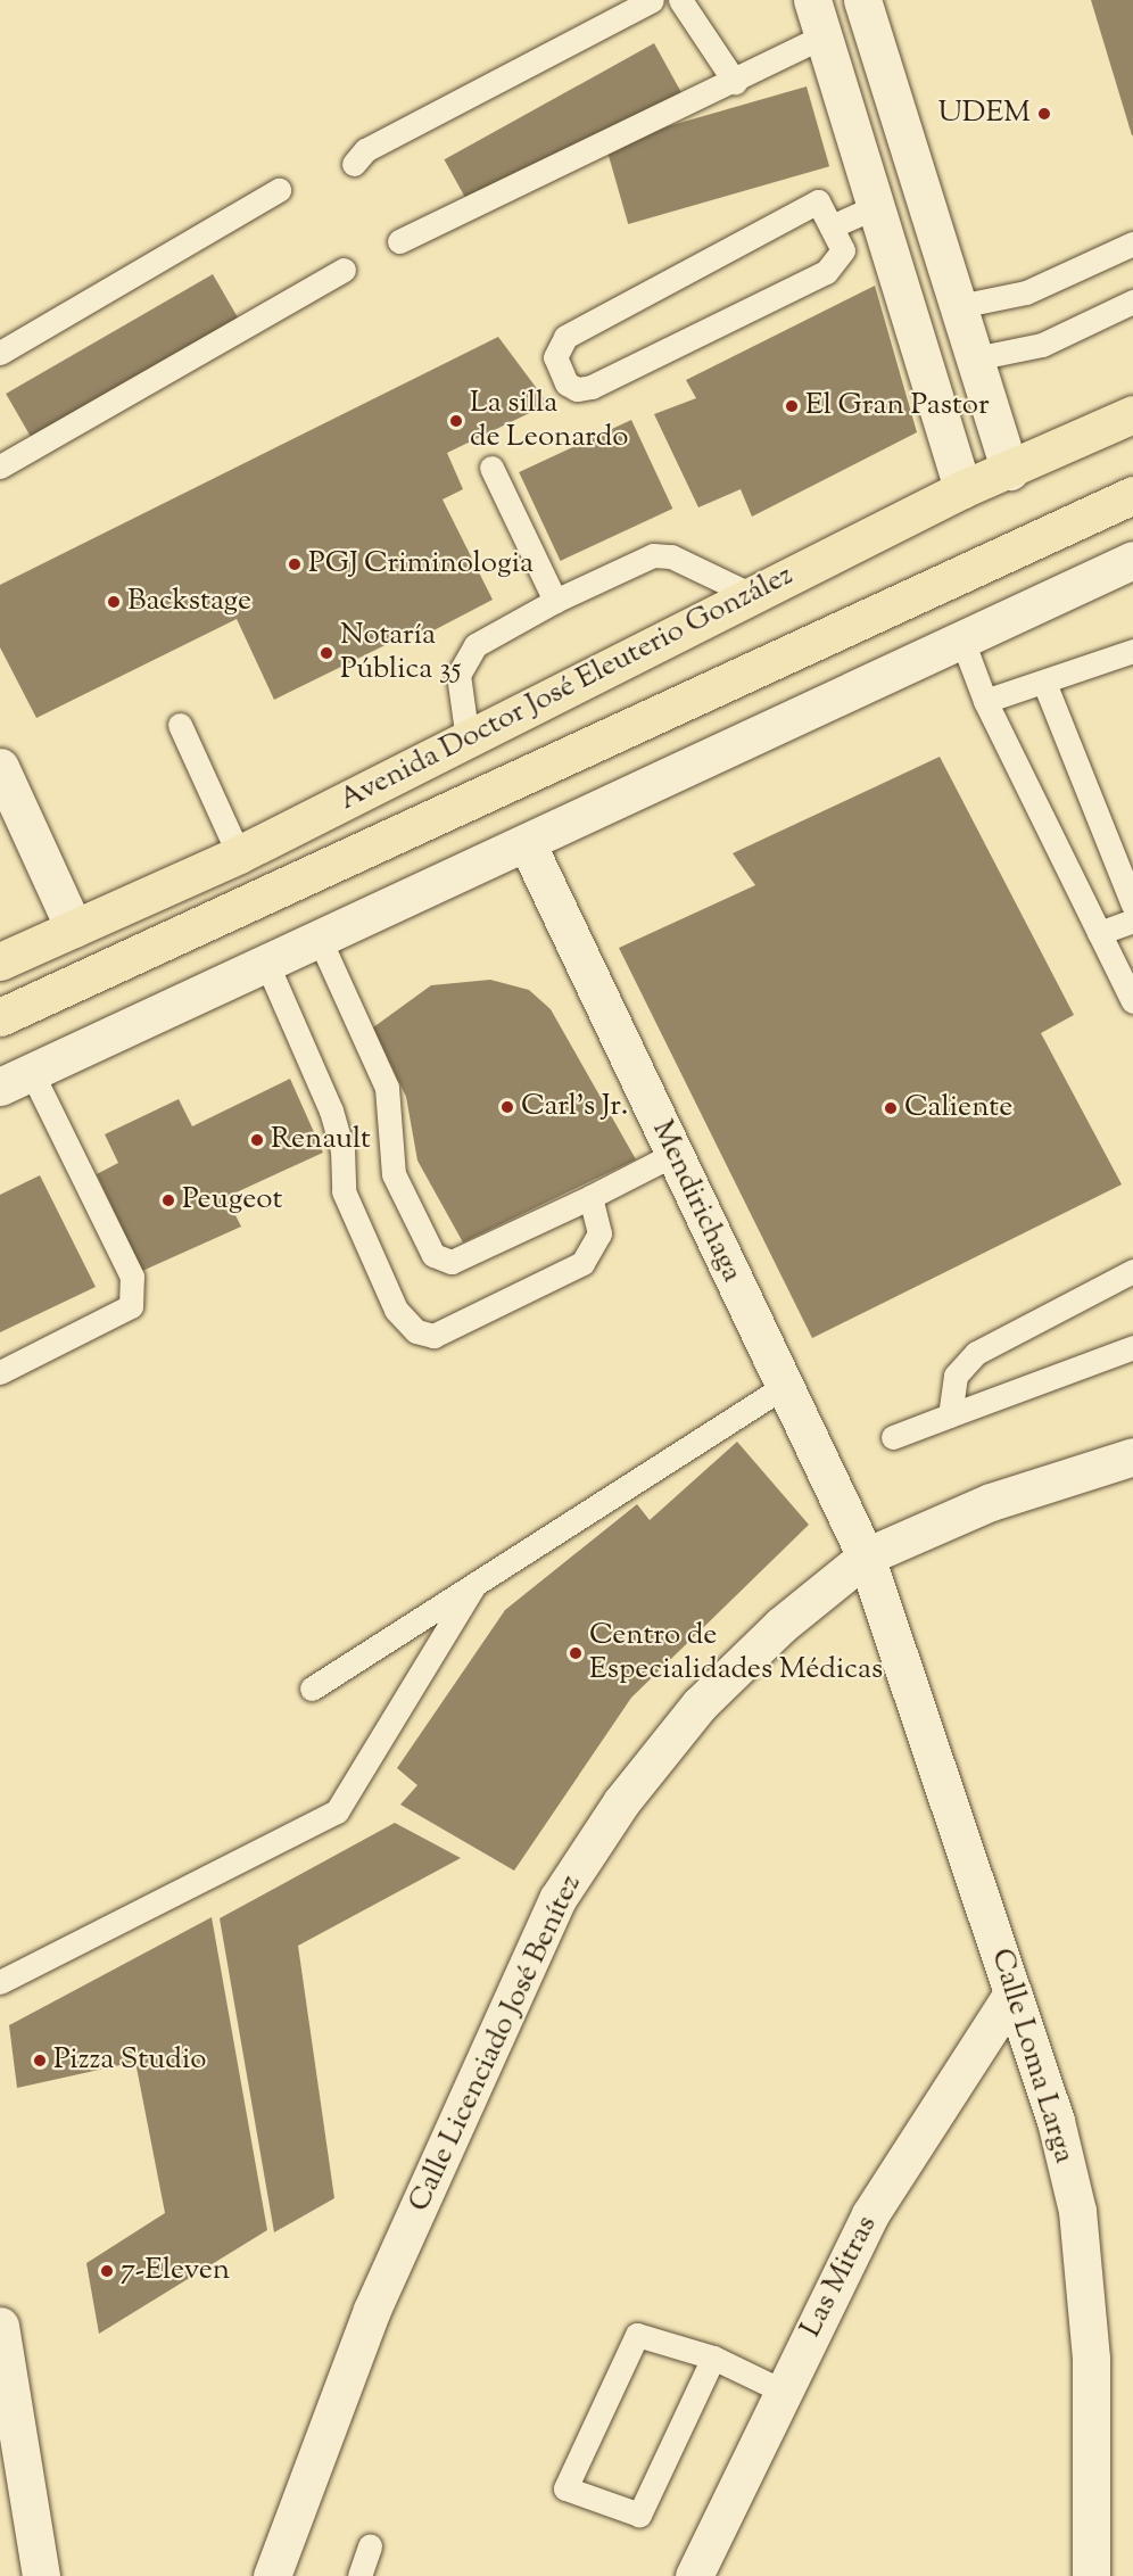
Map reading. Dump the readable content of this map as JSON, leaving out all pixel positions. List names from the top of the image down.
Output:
{
  "streets": {
    "highway": ["Avenida Doctor José Eleuterio González"],
    "street": [
      "Mendirichaga",
      "Calle Licenciado José Benítez",
      "Calle Loma Larga",
      "Las Mitras"
    ]
  },
  "crossings": [
    ["Mendirichaga", "Calle Licenciado José Benítez"],
    ["Mendirichaga", "Calle Loma Larga"],
    ["Calle Licenciado José Benítez", "Calle Loma Larga"],
    ["Calle Loma Larga", "Las Mitras"]
  ],
  "places": [
    "UDEM",
    "El Gran Pastor",
    "La silla de Leonardo",
    "PGJ Criminologia",
    "Backstage",
    "Notaría Pública 35",
    "Carl's Jr.",
    "Caliente",
    "Renault",
    "Peugeot",
    "Centro de Especialidades Médicas",
    "Pizza Studio",
    "7-Eleven"
  ]
}
